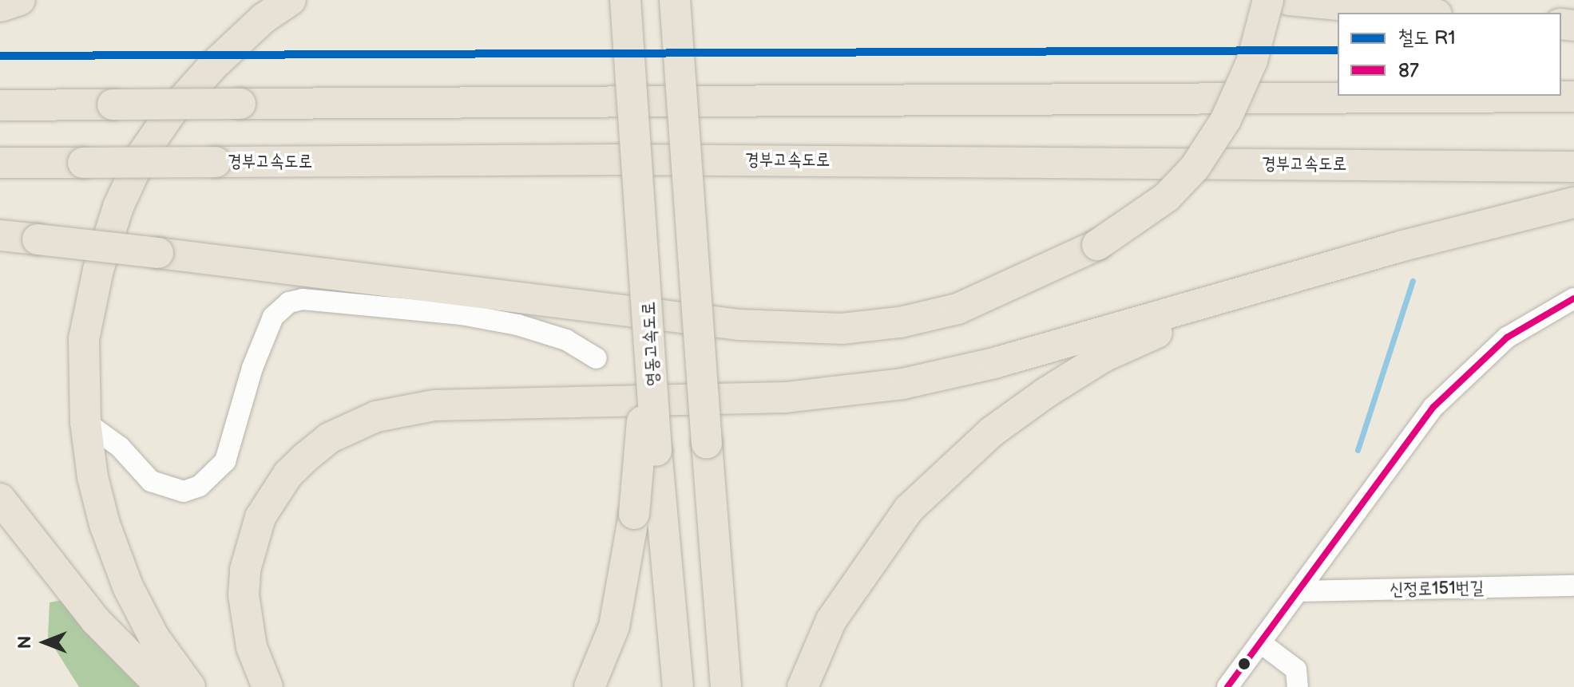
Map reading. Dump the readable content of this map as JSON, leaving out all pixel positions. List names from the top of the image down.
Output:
{
  "streets": {
    "highway": ["경부고속도로", "영동고속도로"],
    "street": ["신정로151번길"]
  },
  "lines": ["rail line R1", "transit line 87"],
  "legend": ["철도 R1", "87"],
  "north": "left"
}
